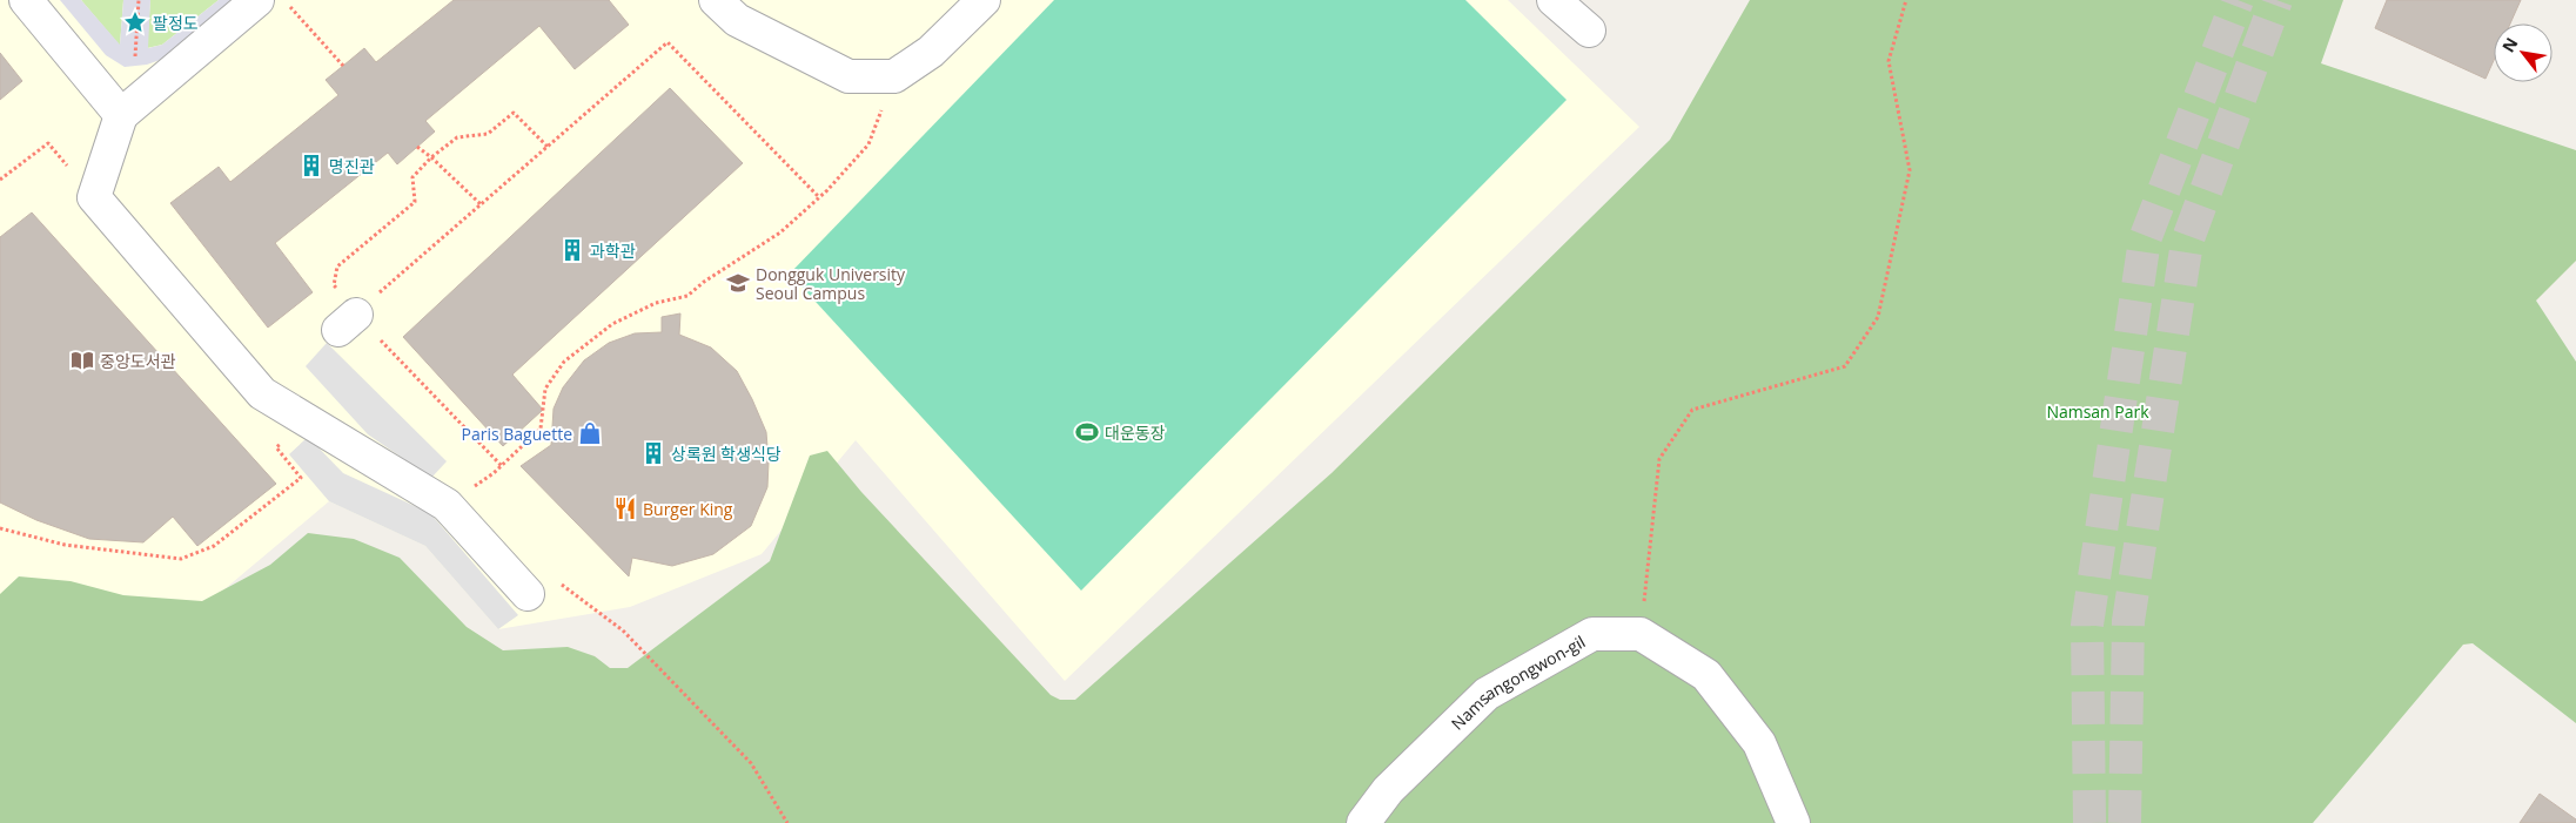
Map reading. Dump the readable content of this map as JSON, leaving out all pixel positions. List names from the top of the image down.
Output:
{
  "streets": {
    "street": ["Namsangongwon-gil"]
  },
  "parks": ["Namsan Park"],
  "places": {
    "place": ["팔정도"],
    "building": ["명진관", "과학관", "상록원 학생식당"],
    "school or university": ["Dongguk University Seoul Campus"],
    "library": ["중앙도서관"],
    "sports": ["대운동장"],
    "shop": ["Paris Baguette"],
    "restaurant": ["Burger King"]
  },
  "north": "top left"
}
